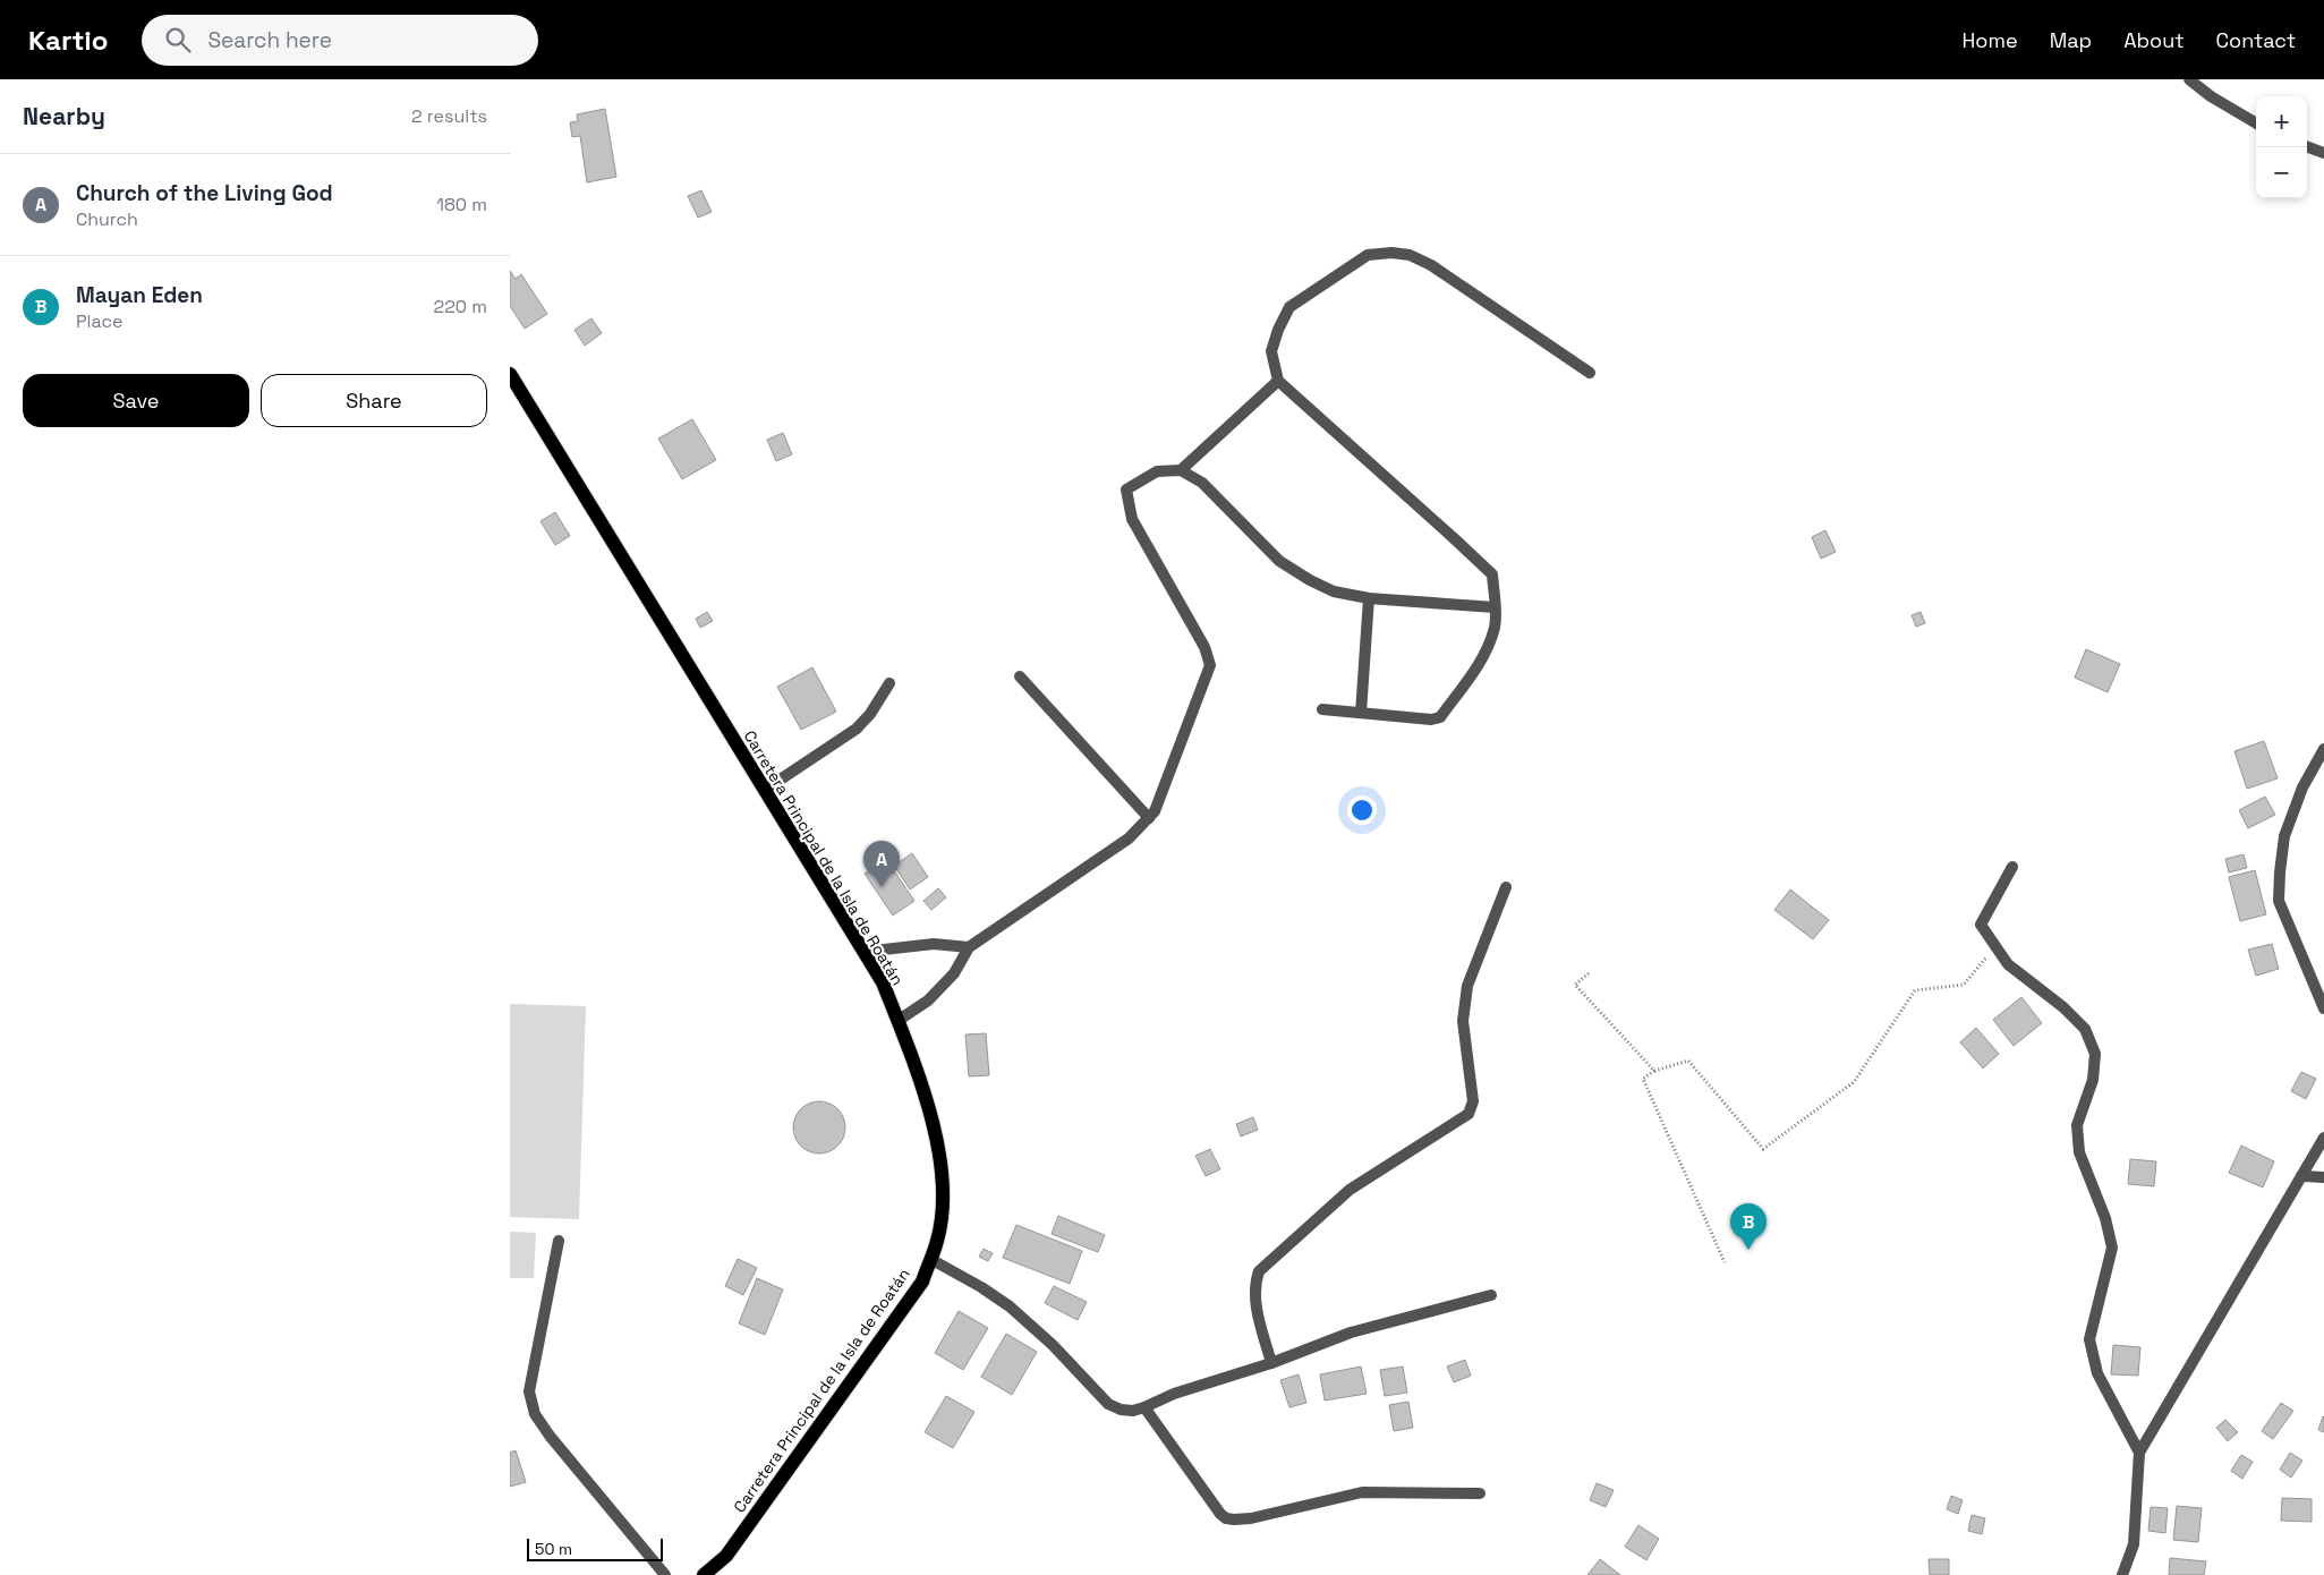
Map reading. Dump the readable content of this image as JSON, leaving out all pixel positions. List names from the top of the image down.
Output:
{
  "streets": {
    "main road": ["Carretera Principal de la Isla de Roatán"]
  },
  "scale_bar": "50 m",
  "page": {
    "header": "Kartio",
    "search": "Search here",
    "nav": [
      "Home",
      "Map",
      "About",
      "Contact"
    ],
    "heading": ["Nearby", "2 results"],
    "map_buttons": ["+", "−"],
    "list": [
      {
        "mark": "A",
        "name": "Church of the Living God",
        "note": "Church",
        "value": "180 m"
      },
      {
        "mark": "B",
        "name": "Mayan Eden",
        "note": "Place",
        "value": "220 m"
      }
    ],
    "buttons": ["Save", "Share"],
    "pins": ["A", "B"],
    "scale": "50 m"
  }
}
